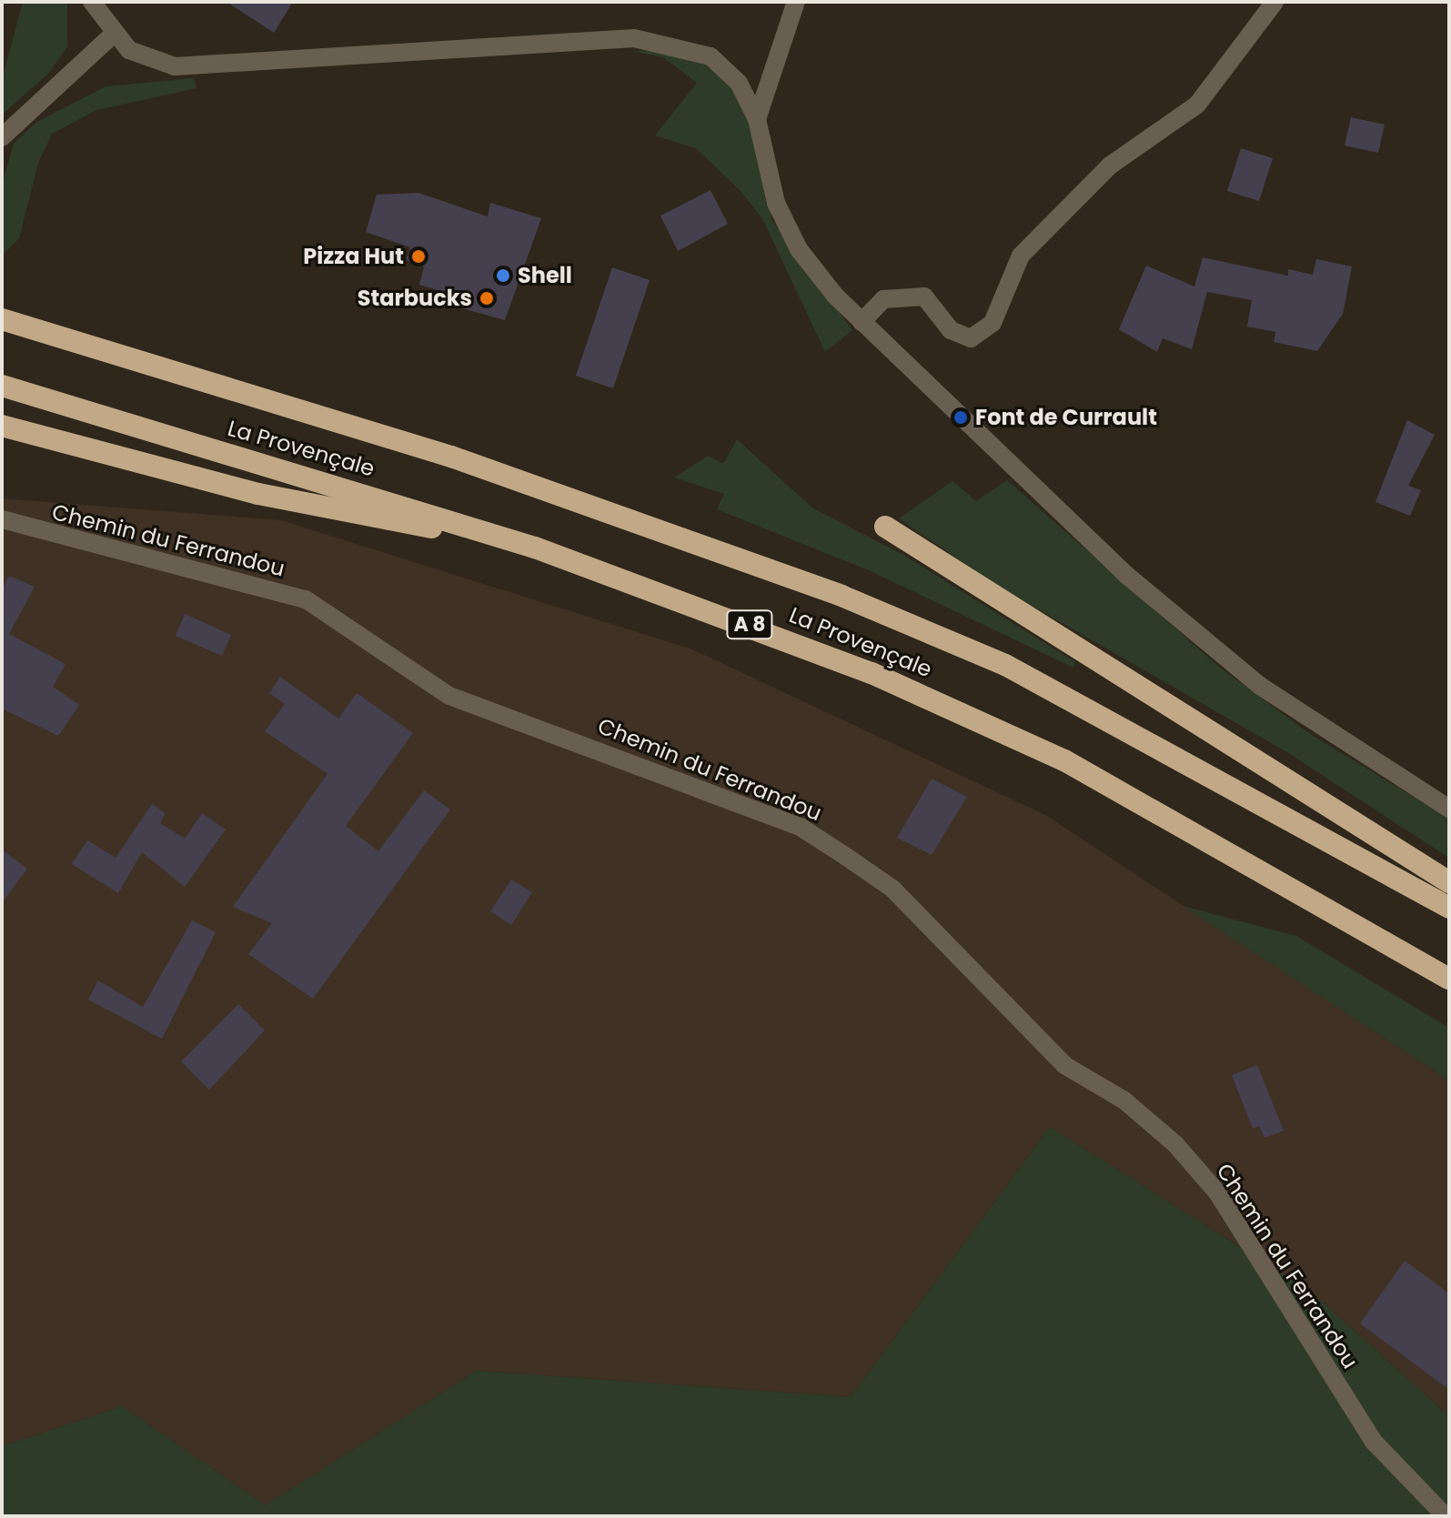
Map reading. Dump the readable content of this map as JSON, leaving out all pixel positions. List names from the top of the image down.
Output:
{
  "streets": {
    "highway": ["La Provençale", "A 8"],
    "street": ["Chemin du Ferrandou"]
  },
  "places": [
    "Pizza Hut",
    "Shell",
    "Starbucks",
    "Font de Currault"
  ]
}
